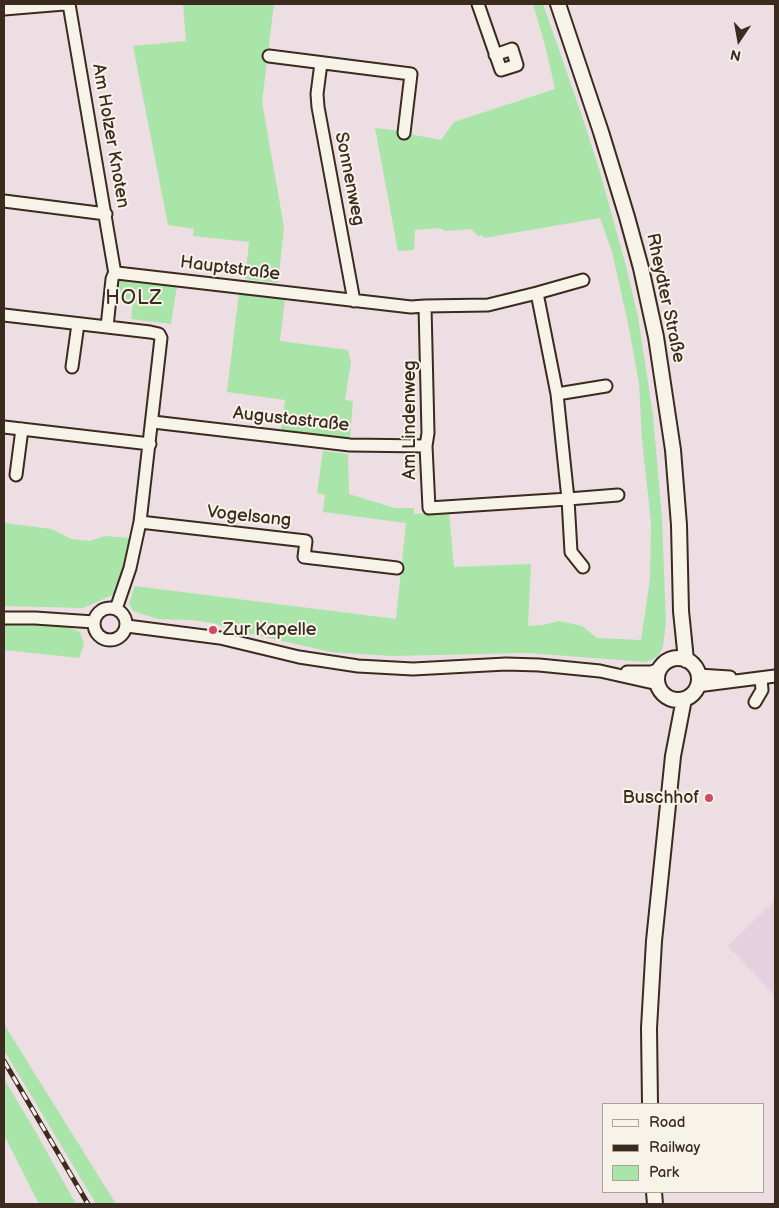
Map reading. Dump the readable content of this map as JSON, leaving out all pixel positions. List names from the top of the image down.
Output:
{
  "streets": {
    "main road": ["Rheydter Straße"],
    "street": [
      "Am Holzer Knoten",
      "Sonnenweg",
      "Hauptstraße",
      "Augustastraße",
      "Am Lindenweg",
      "Vogelsang"
    ]
  },
  "crossings": [
    ["Am Holzer Knoten", "Hauptstraße"],
    ["Sonnenweg", "Hauptstraße"],
    ["Hauptstraße", "Am Lindenweg"],
    ["Augustastraße", "Am Lindenweg"]
  ],
  "districts": ["HOLZ"],
  "places": ["Zur Kapelle", "Buschhof"],
  "legend": ["Road", "Railway", "Park"],
  "north": "bottom"
}
